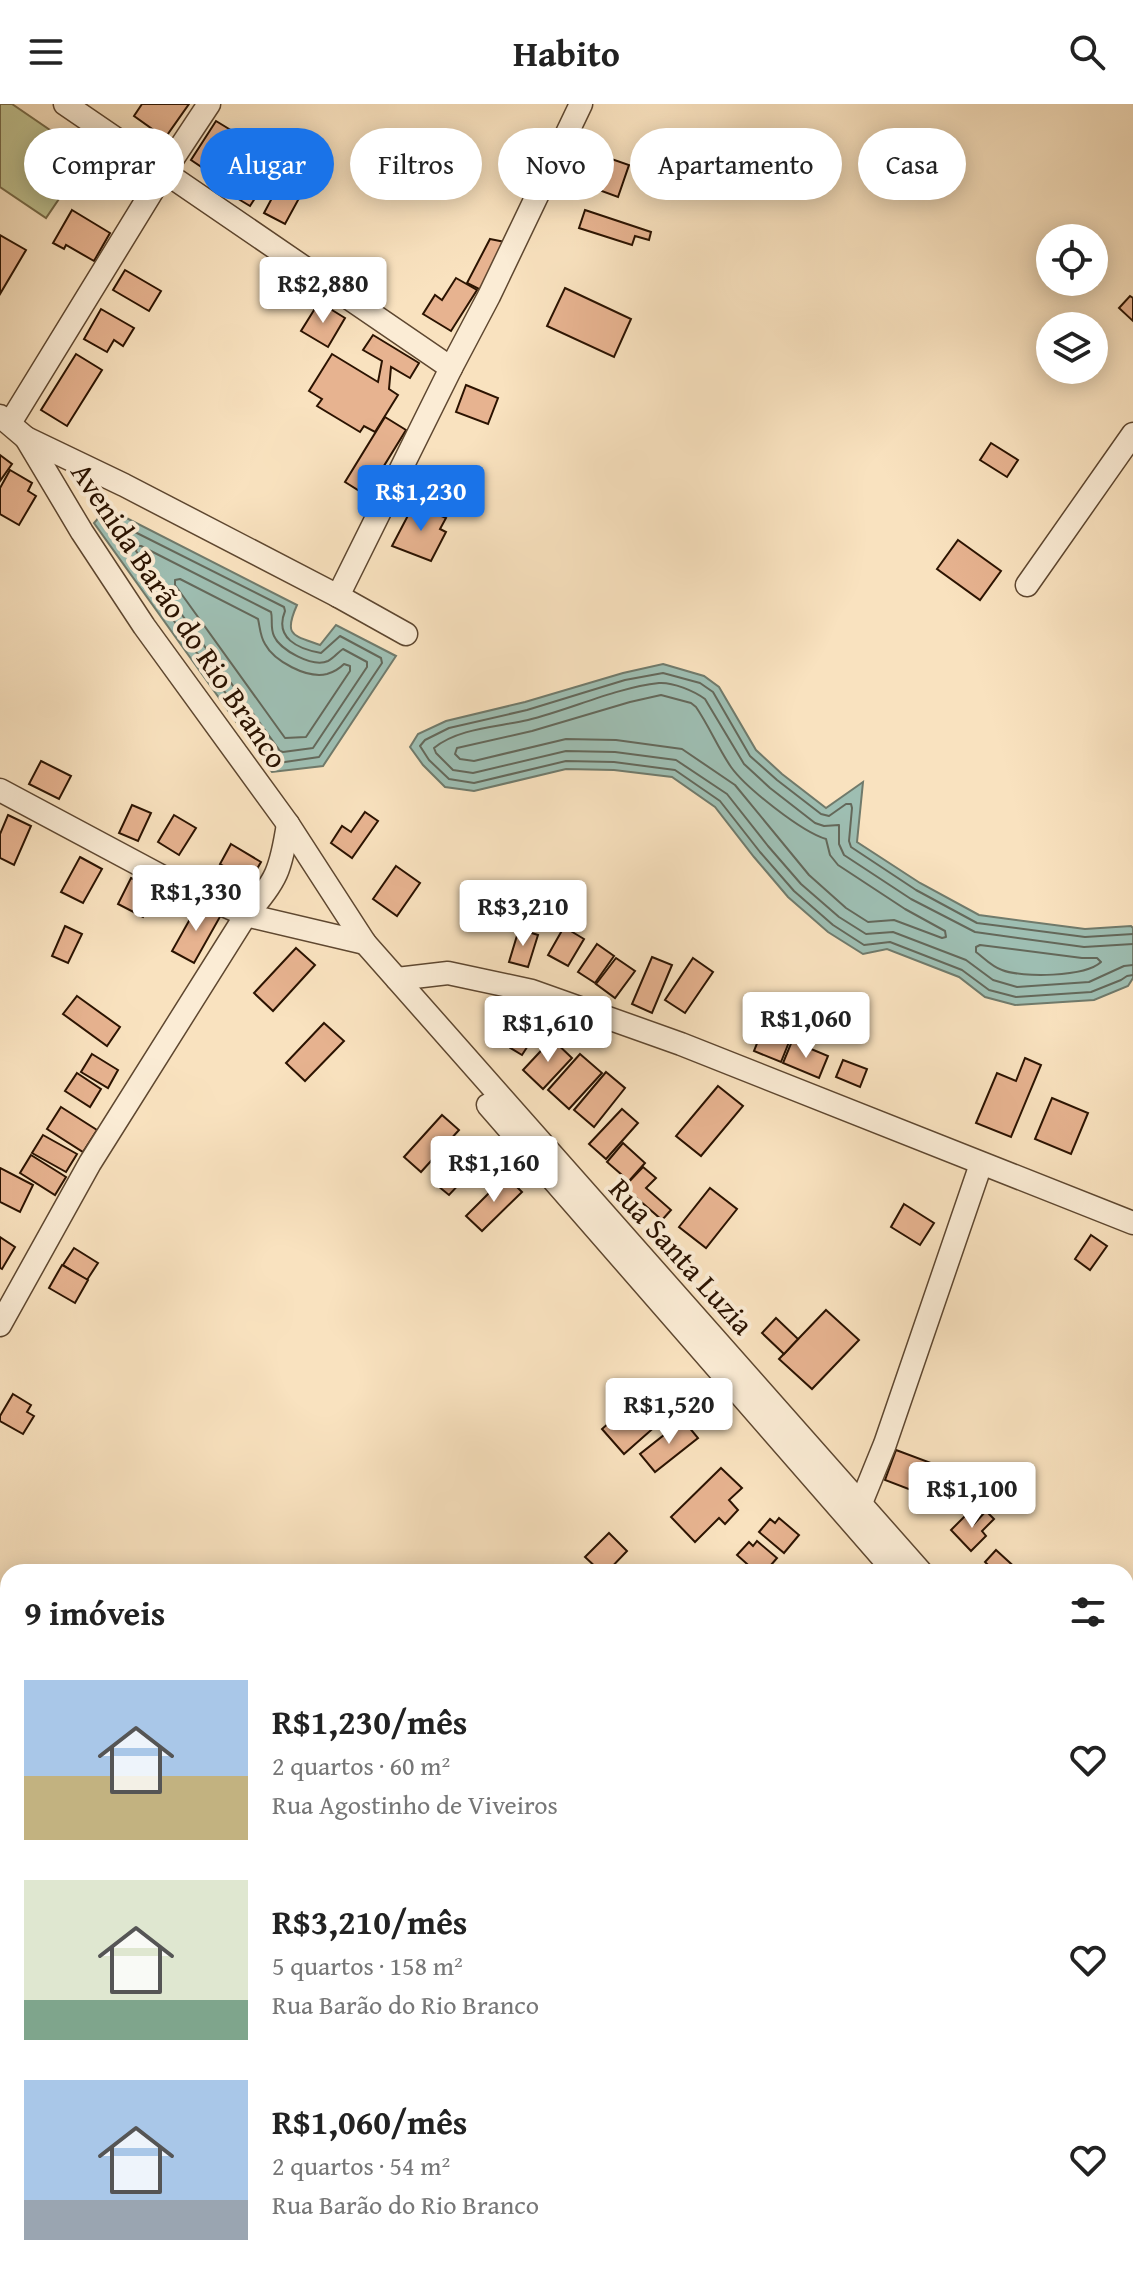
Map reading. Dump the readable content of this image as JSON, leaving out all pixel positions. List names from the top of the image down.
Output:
{
  "streets": {
    "street": ["Avenida Barão do Rio Branco", "Rua Santa Luzia"]
  },
  "crossings": [
    ["Avenida Barão do Rio Branco", "Rua Santa Luzia"]
  ],
  "page": {
    "header": "Habito",
    "chip": [
      "Comprar",
      "Alugar",
      "Filtros",
      "Novo",
      "Apartamento",
      "Casa"
    ],
    "price": [
      "R$2,880",
      "R$1,230",
      "R$1,330",
      "R$3,210",
      "R$1,060",
      "R$1,610",
      "R$1,160",
      "R$1,520",
      "R$1,100"
    ],
    "heading": "9 imóveis",
    "list": [
      {
        "name": "R$1,230/mês",
        "note": "2 quartos · 60 m² · Rua Agostinho de Viveiros"
      },
      {
        "name": "R$3,210/mês",
        "note": "5 quartos · 158 m² · Rua Barão do Rio Branco"
      },
      {
        "name": "R$1,060/mês",
        "note": "2 quartos · 54 m² · Rua Barão do Rio Branco"
      }
    ]
  }
}
